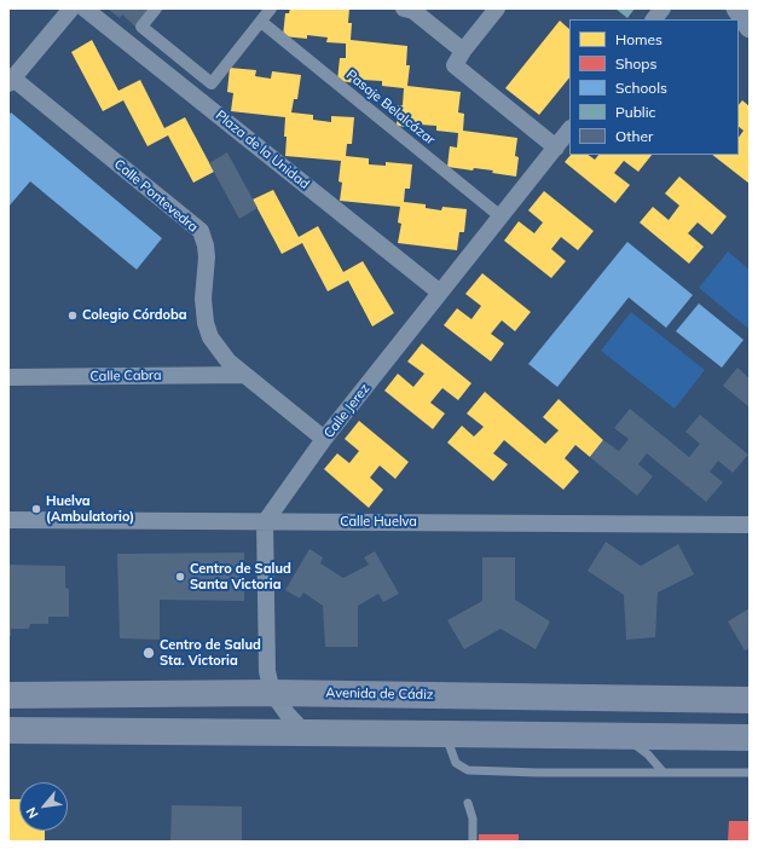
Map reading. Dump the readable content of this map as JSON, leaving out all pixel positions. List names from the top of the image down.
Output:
{
  "streets": {
    "main road": ["Avenida de Cádiz"],
    "street": [
      "Pasaje Belalcázar",
      "Plaza de la Unidad",
      "Calle Pontevedra",
      "Calle Cabra",
      "Calle Jerez",
      "Calle Huelva"
    ]
  },
  "crossings": [
    ["Pasaje Belalcázar", "Calle Jerez"],
    ["Plaza de la Unidad", "Calle Jerez"],
    ["Calle Pontevedra", "Calle Cabra"],
    ["Calle Pontevedra", "Calle Jerez"],
    ["Calle Jerez", "Calle Huelva"]
  ],
  "places": [
    "Colegio Córdoba",
    "Huelva (Ambulatorio)",
    "Centro de Salud Santa Victoria",
    "Centro de Salud Sta. Victoria"
  ],
  "legend": [
    "Homes",
    "Shops",
    "Schools",
    "Public",
    "Other"
  ],
  "north": "bottom left"
}
